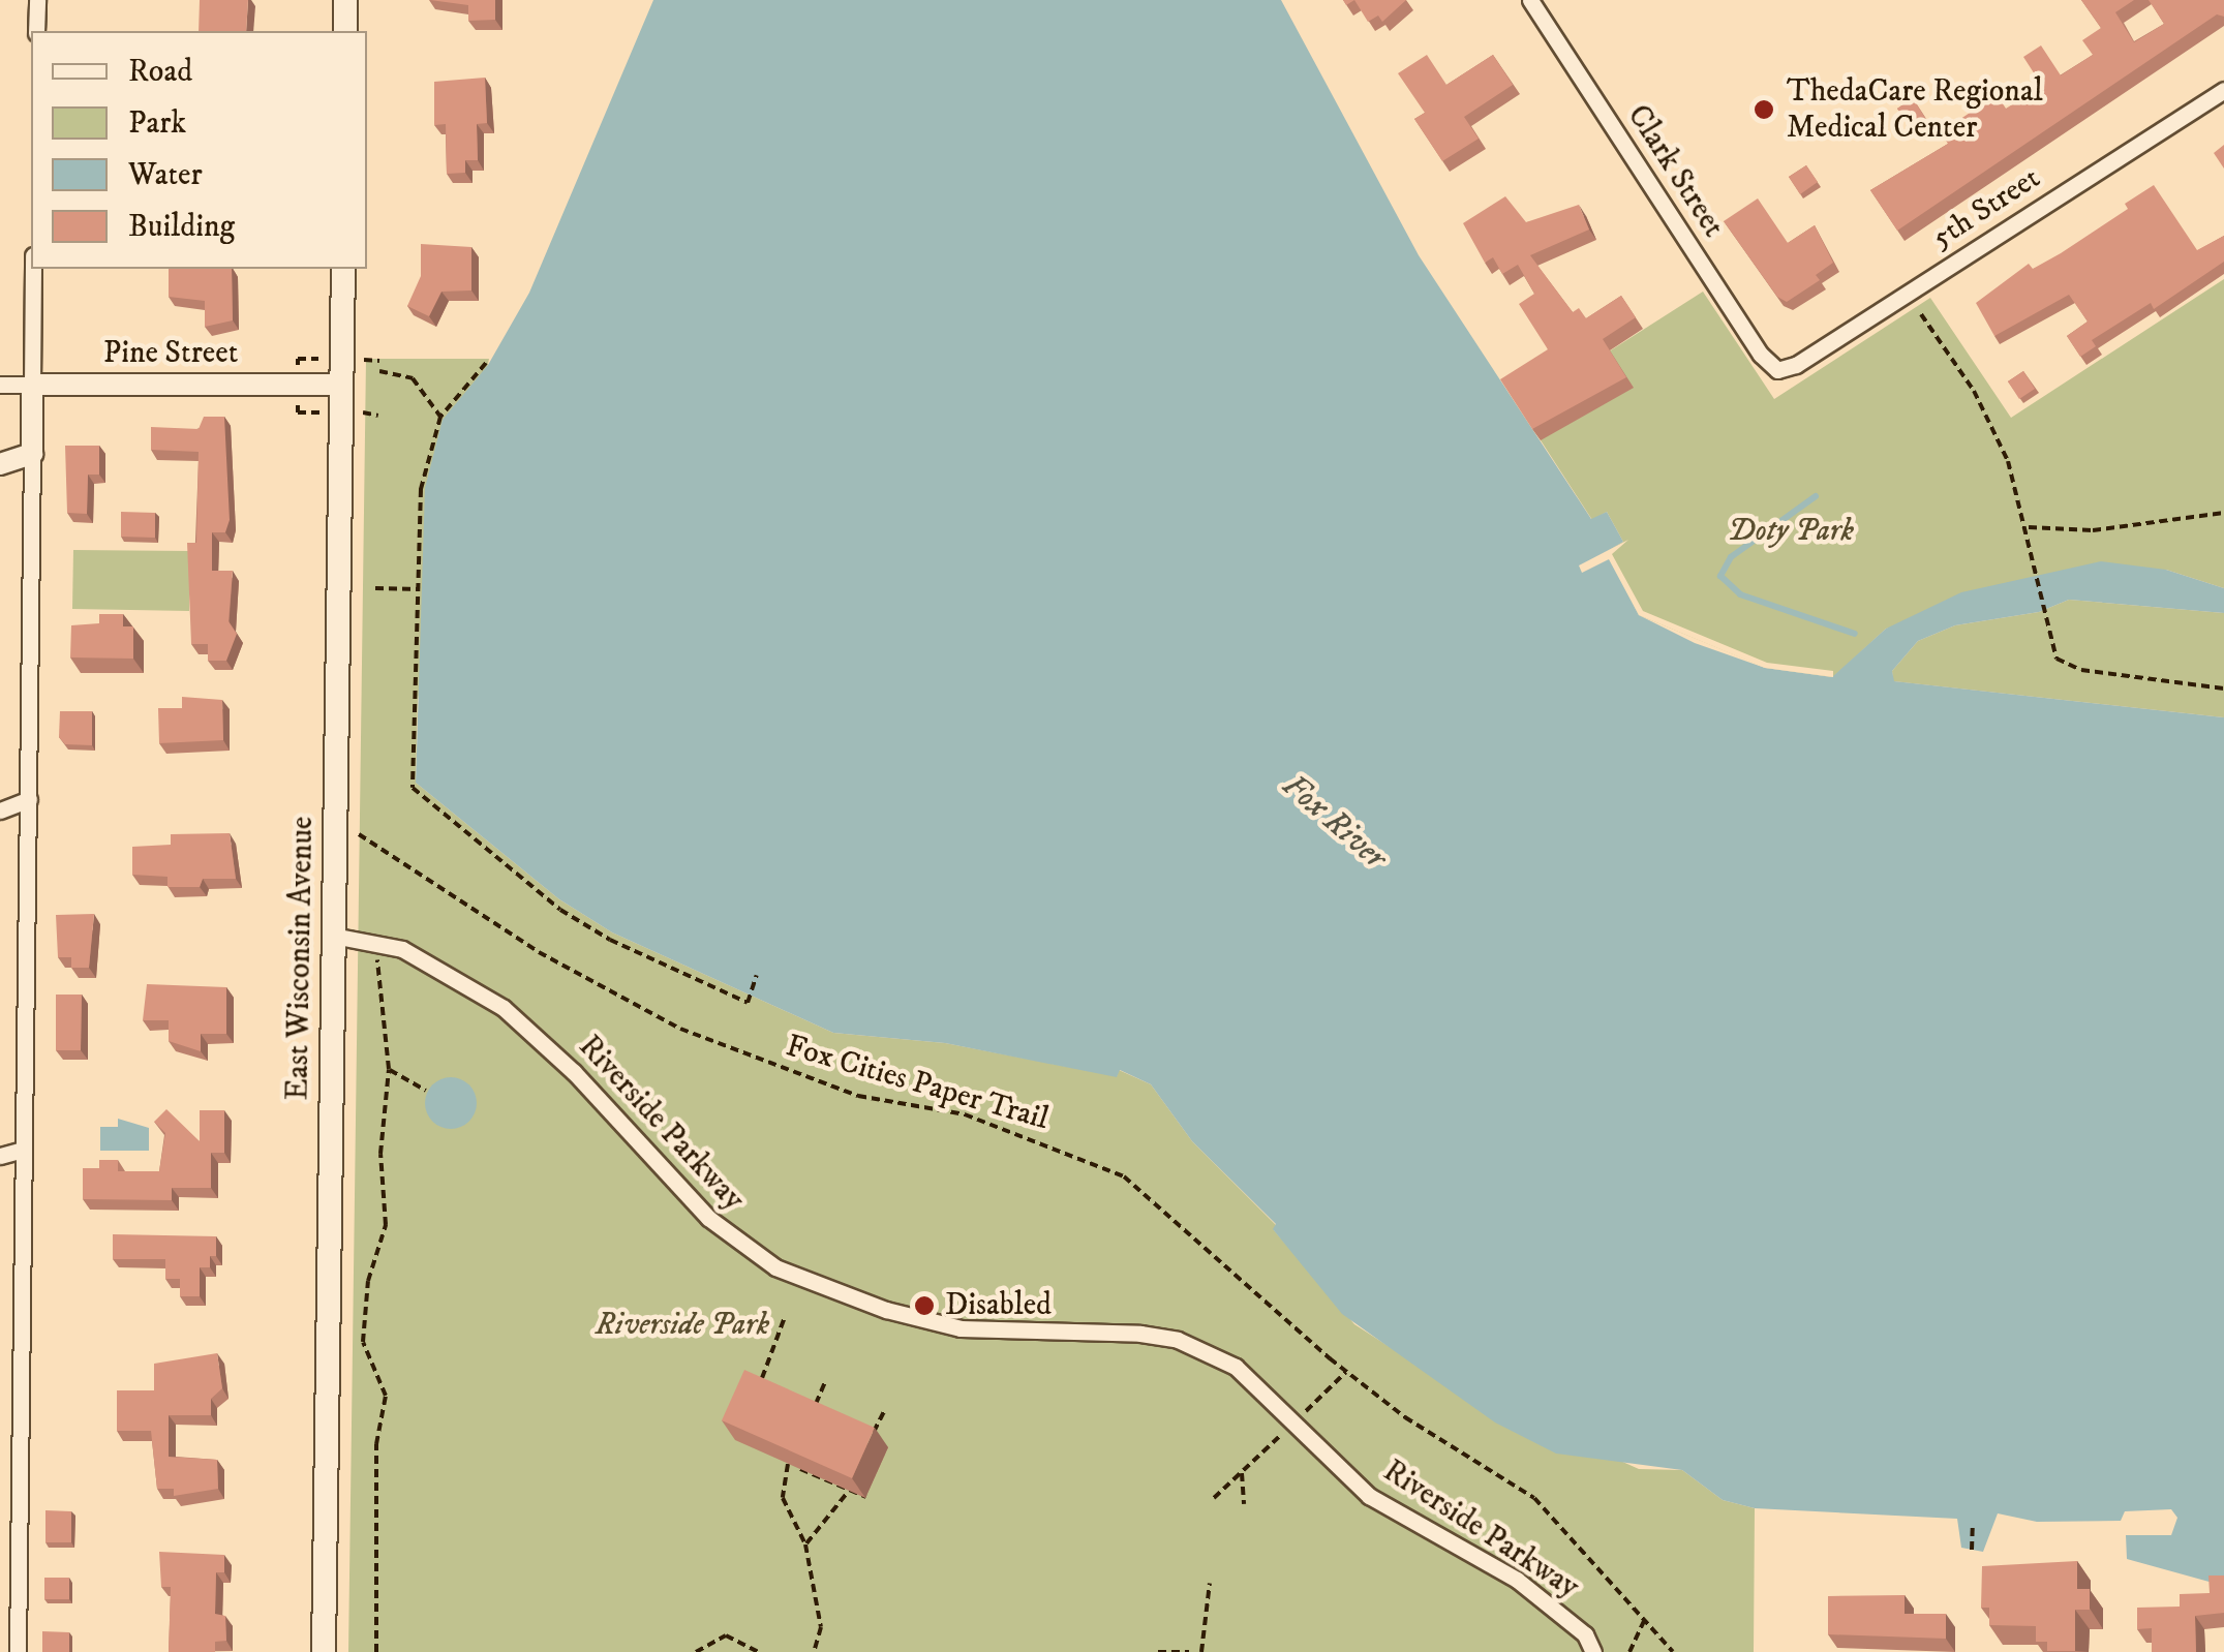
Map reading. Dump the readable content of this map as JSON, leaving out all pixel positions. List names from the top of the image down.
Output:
{
  "streets": {
    "main road": ["East Wisconsin Avenue"],
    "street": [
      "Clark Street",
      "5th Street",
      "Pine Street",
      "Riverside Parkway"
    ],
    "path": ["Fox Cities Paper Trail"]
  },
  "crossings": [
    ["Clark Street", "5th Street"],
    ["Pine Street", "East Wisconsin Avenue"],
    ["East Wisconsin Avenue", "Fox Cities Paper Trail"],
    ["East Wisconsin Avenue", "Riverside Parkway"]
  ],
  "water": ["Fox River"],
  "parks": ["Doty Park", "Riverside Park"],
  "places": ["ThedaCare Regional Medical Center", "Disabled"],
  "legend": [
    "Road",
    "Park",
    "Water",
    "Building"
  ]
}
